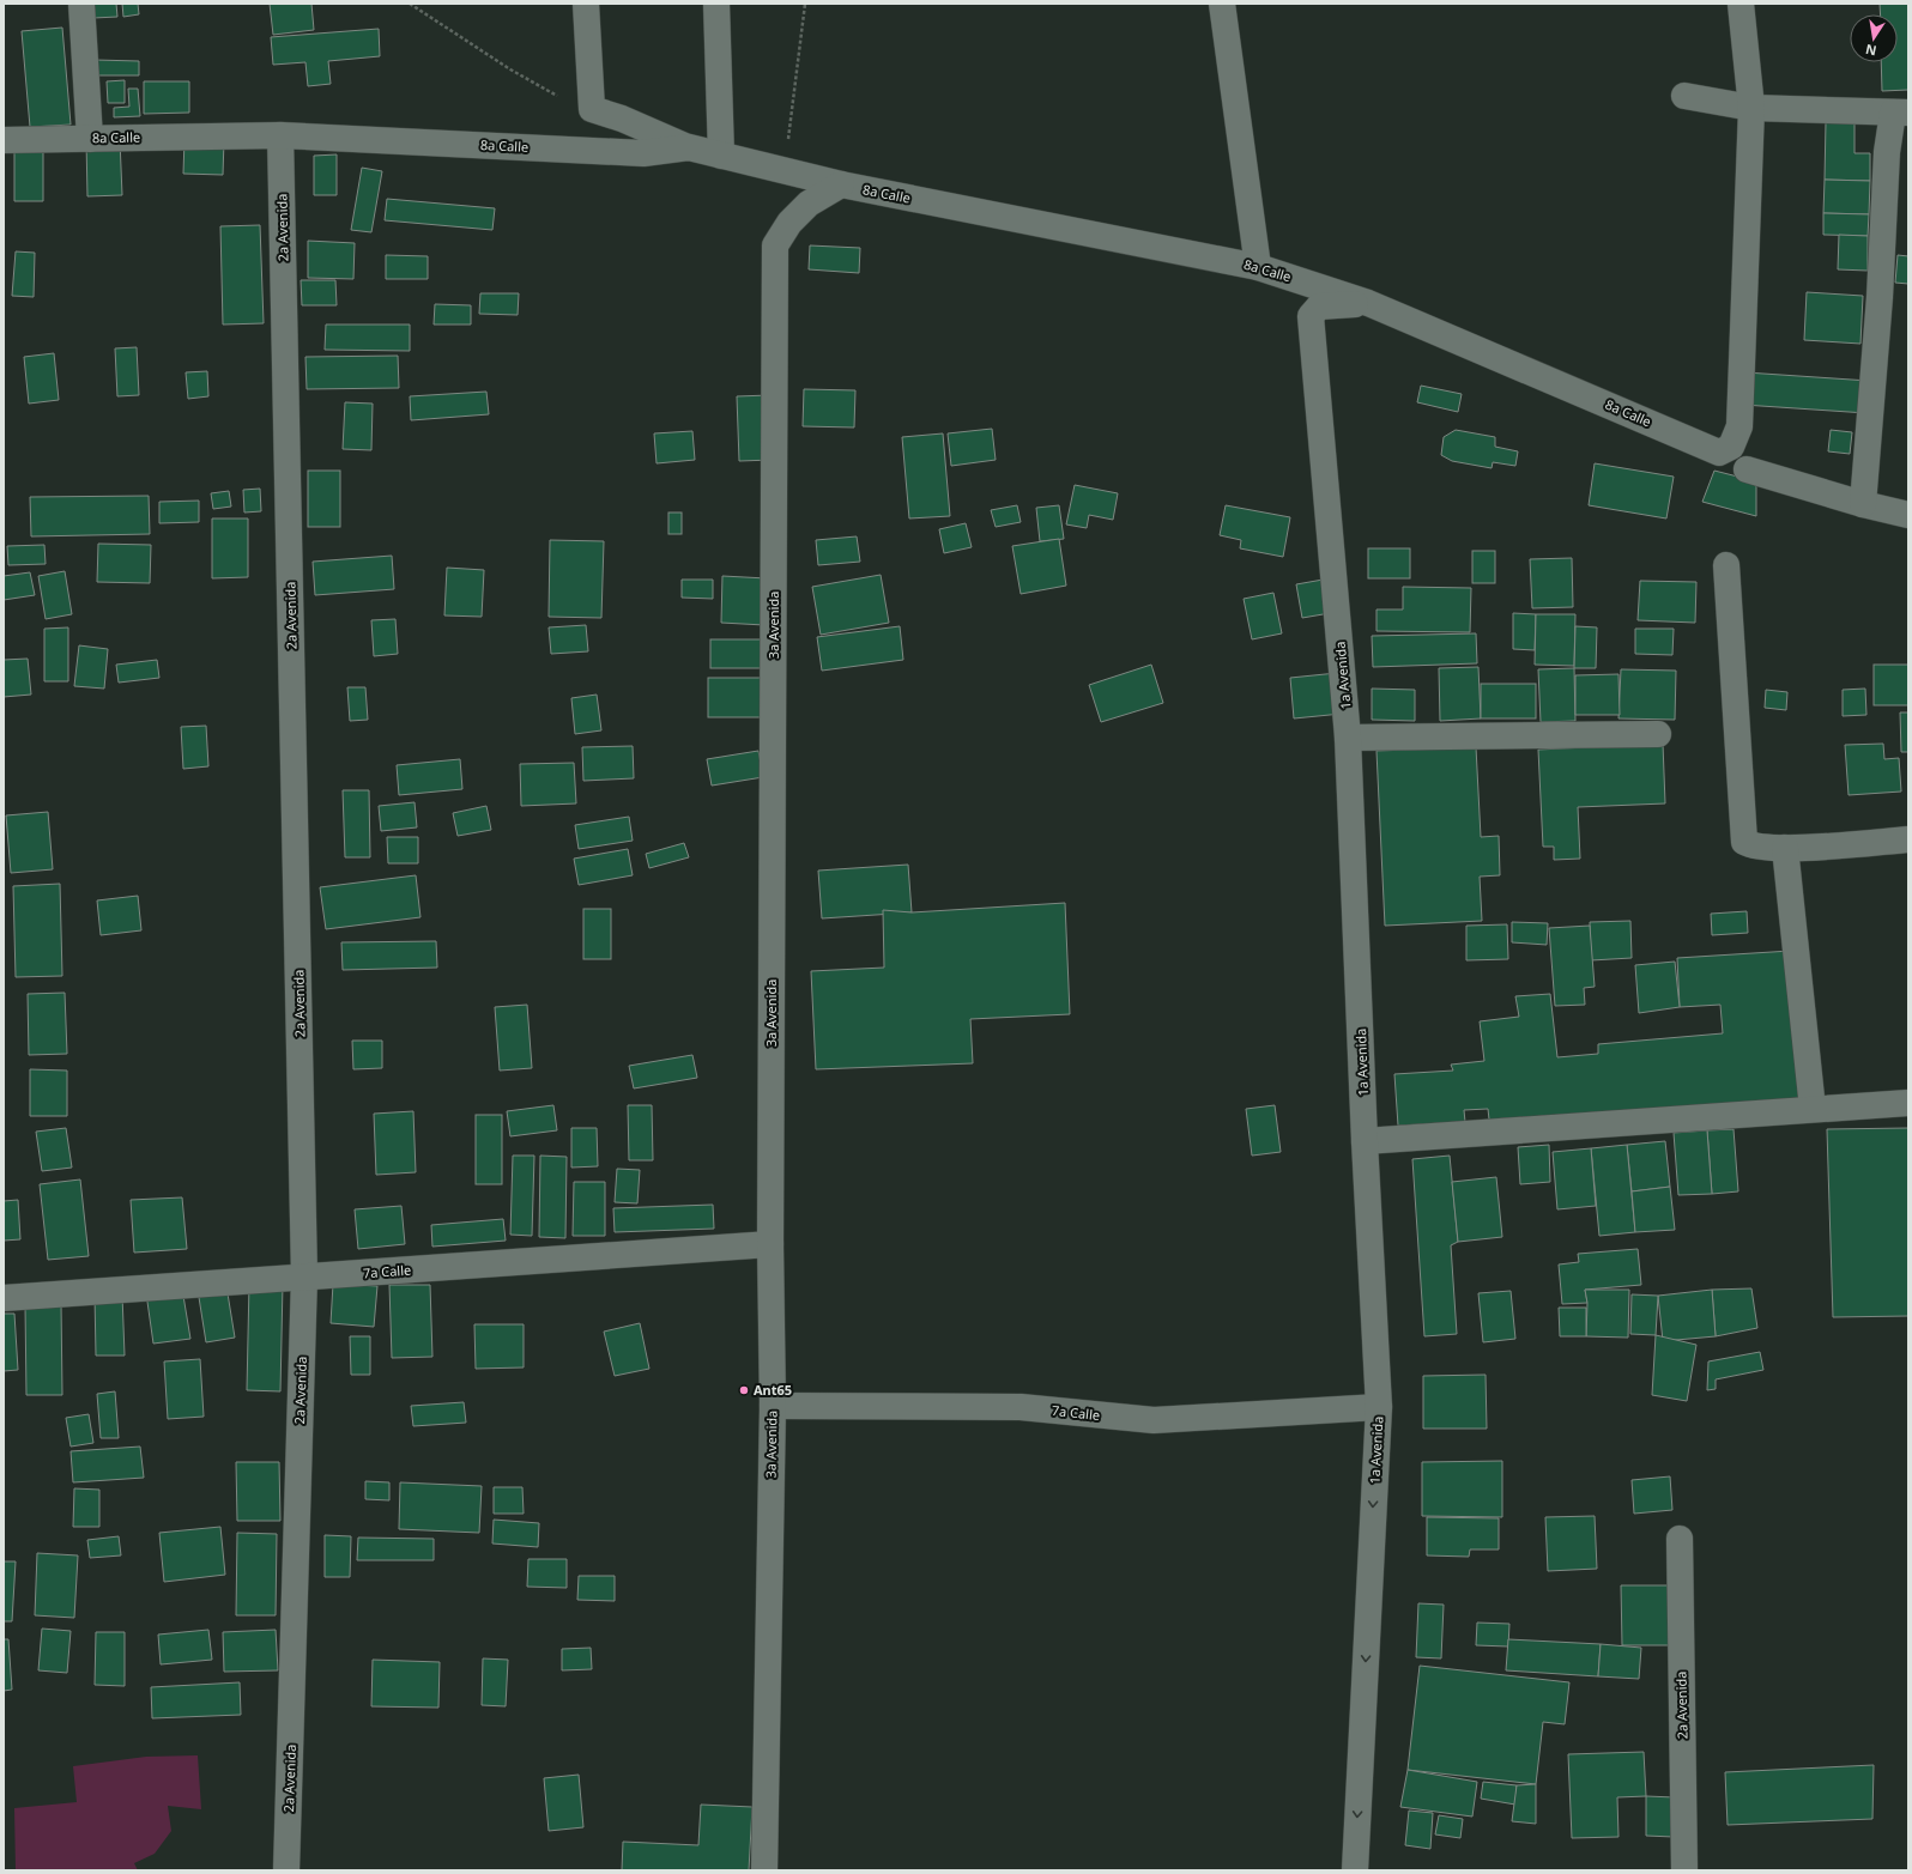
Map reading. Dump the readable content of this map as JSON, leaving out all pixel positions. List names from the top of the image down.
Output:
{
  "streets": {
    "street": [
      "8a Calle",
      "2a Avenida",
      "3a Avenida",
      "1a Avenida",
      "7a Calle"
    ]
  },
  "crossings": [
    ["8a Calle", "2a Avenida"],
    ["8a Calle", "3a Avenida"],
    ["8a Calle", "1a Avenida"],
    ["2a Avenida", "7a Calle"],
    ["3a Avenida", "7a Calle"],
    ["1a Avenida", "7a Calle"]
  ],
  "places": ["Ant65"],
  "north": "bottom"
}
